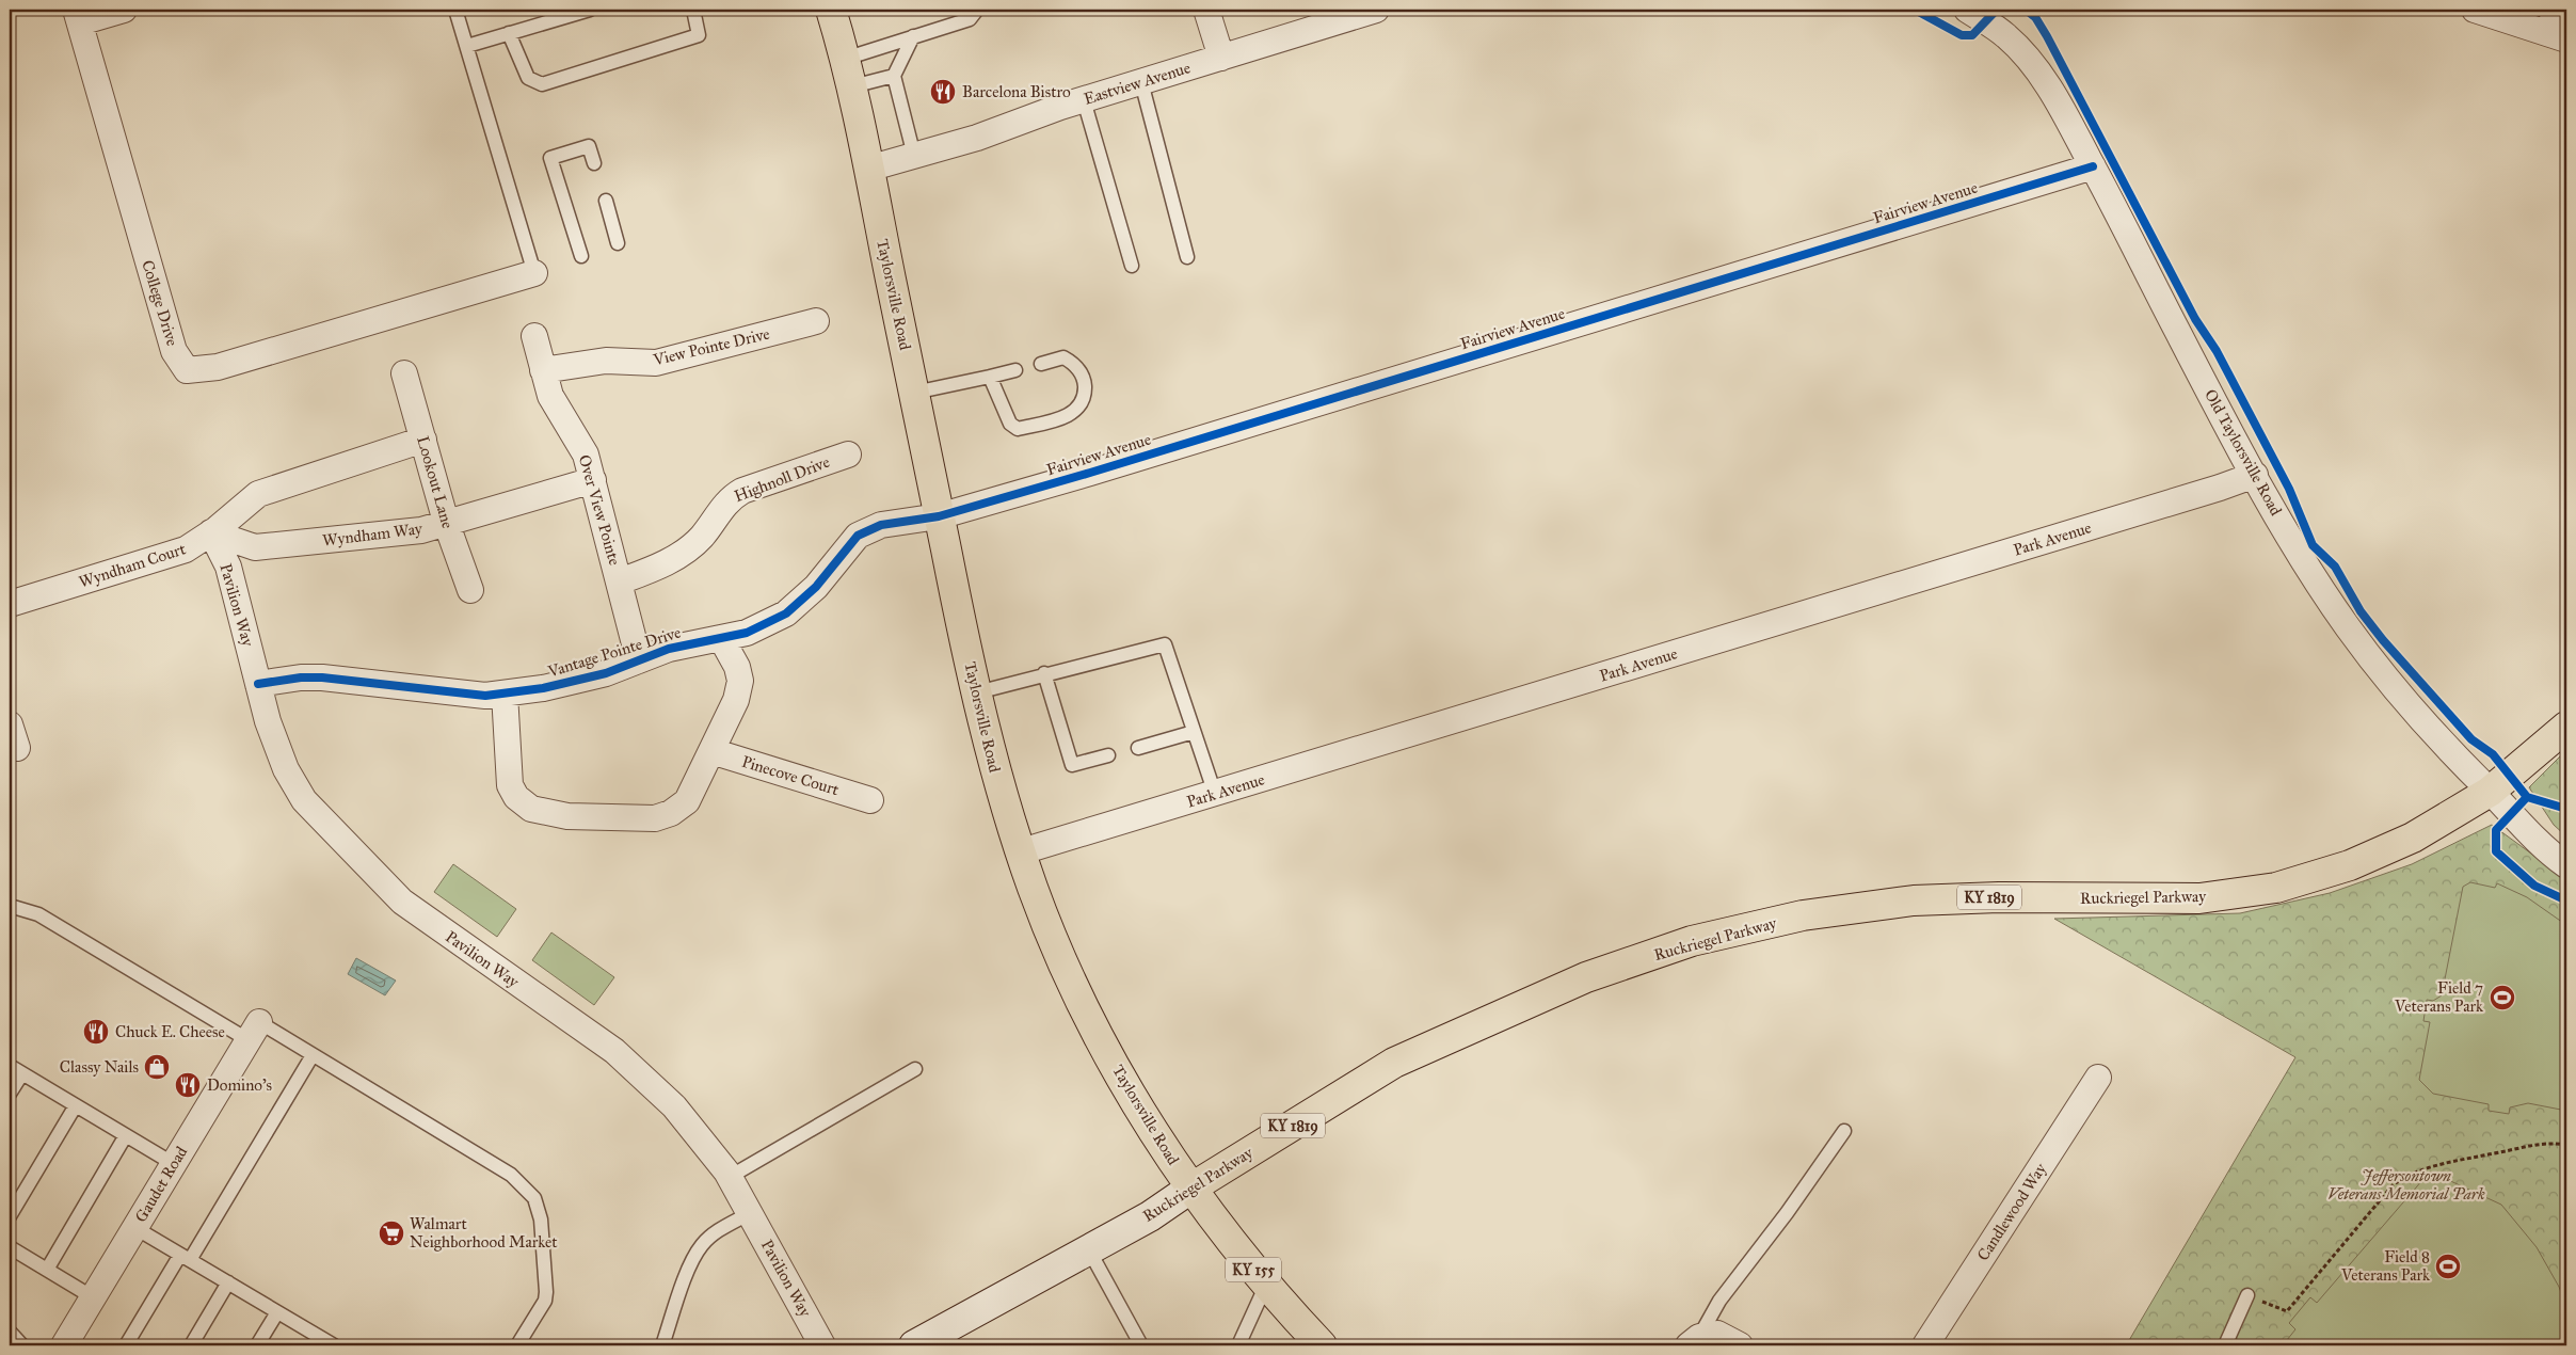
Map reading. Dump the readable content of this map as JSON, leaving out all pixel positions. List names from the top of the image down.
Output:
{
  "streets": {
    "main road": [
      "Taylorsville Road",
      "KY 1819",
      "Ruckriegel Parkway",
      "KY 155"
    ],
    "street": [
      "Eastview Avenue",
      "Fairview Avenue",
      "College Drive",
      "View Pointe Drive",
      "Old Taylorsville Road",
      "Highnoll Drive",
      "Lookout Lane",
      "Over View Pointe",
      "Wyndham Way",
      "Park Avenue",
      "Wyndham Court",
      "Pavilion Way",
      "Vantage Pointe Drive",
      "Pinecove Court",
      "Gaudet Road",
      "Candlewood Way"
    ]
  },
  "crossings": [
    ["Eastview Avenue", "Taylorsville Road"],
    ["Fairview Avenue", "Taylorsville Road"],
    ["Fairview Avenue", "Old Taylorsville Road"],
    ["Fairview Avenue", "Vantage Pointe Drive"],
    ["Taylorsville Road", "Park Avenue"],
    ["Taylorsville Road", "Vantage Pointe Drive"],
    ["Taylorsville Road", "Ruckriegel Parkway"],
    ["View Pointe Drive", "Over View Pointe"],
    ["Old Taylorsville Road", "Park Avenue"],
    ["Old Taylorsville Road", "Ruckriegel Parkway"],
    ["Highnoll Drive", "Over View Pointe"],
    ["Lookout Lane", "Wyndham Way"],
    ["Lookout Lane", "Wyndham Court"],
    ["Over View Pointe", "Wyndham Way"],
    ["Over View Pointe", "Vantage Pointe Drive"],
    ["Wyndham Way", "Wyndham Court"],
    ["Wyndham Way", "Pavilion Way"],
    ["Wyndham Court", "Pavilion Way"],
    ["Pavilion Way", "Vantage Pointe Drive"]
  ],
  "parks": ["Jeffersontown Veterans Memorial Park"],
  "places": {
    "restaurant": ["Barcelona Bistro", "Chuck E. Cheese", "Domino's"],
    "sports": ["Field 7 Veterans Park", "Field 8 Veterans Park"],
    "shop": ["Classy Nails"],
    "supermarket": ["Walmart Neighborhood Market"]
  }
}
